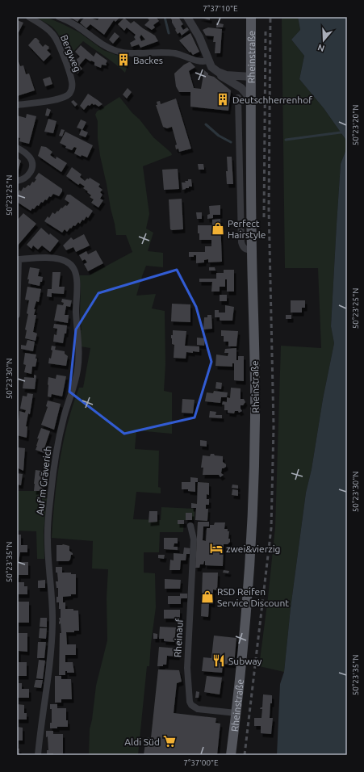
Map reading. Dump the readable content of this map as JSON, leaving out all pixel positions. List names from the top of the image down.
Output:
{
  "streets": {
    "main road": ["Rheinstraße"],
    "street": ["Bergweg", "Auf'm Gräverich", "Rheinauf"]
  },
  "crossings": [
    ["Rheinstraße", "Rheinauf"]
  ],
  "places": {
    "building": ["Backes", "Deutschherrenhof"],
    "shop": ["Perfect Hairstyle", "RSD Reifen Service Discount"],
    "hotel": ["zwei&vierzig"],
    "restaurant": ["Subway"],
    "supermarket": ["Aldi Süd"]
  },
  "north": "bottom",
  "coordinates": [
    "7°37'10\"E",
    "50°23'20\"N",
    "50°23'25\"N",
    "50°23'30\"N",
    "50°23'35\"N",
    "7°37'00\"E"
  ]
}
